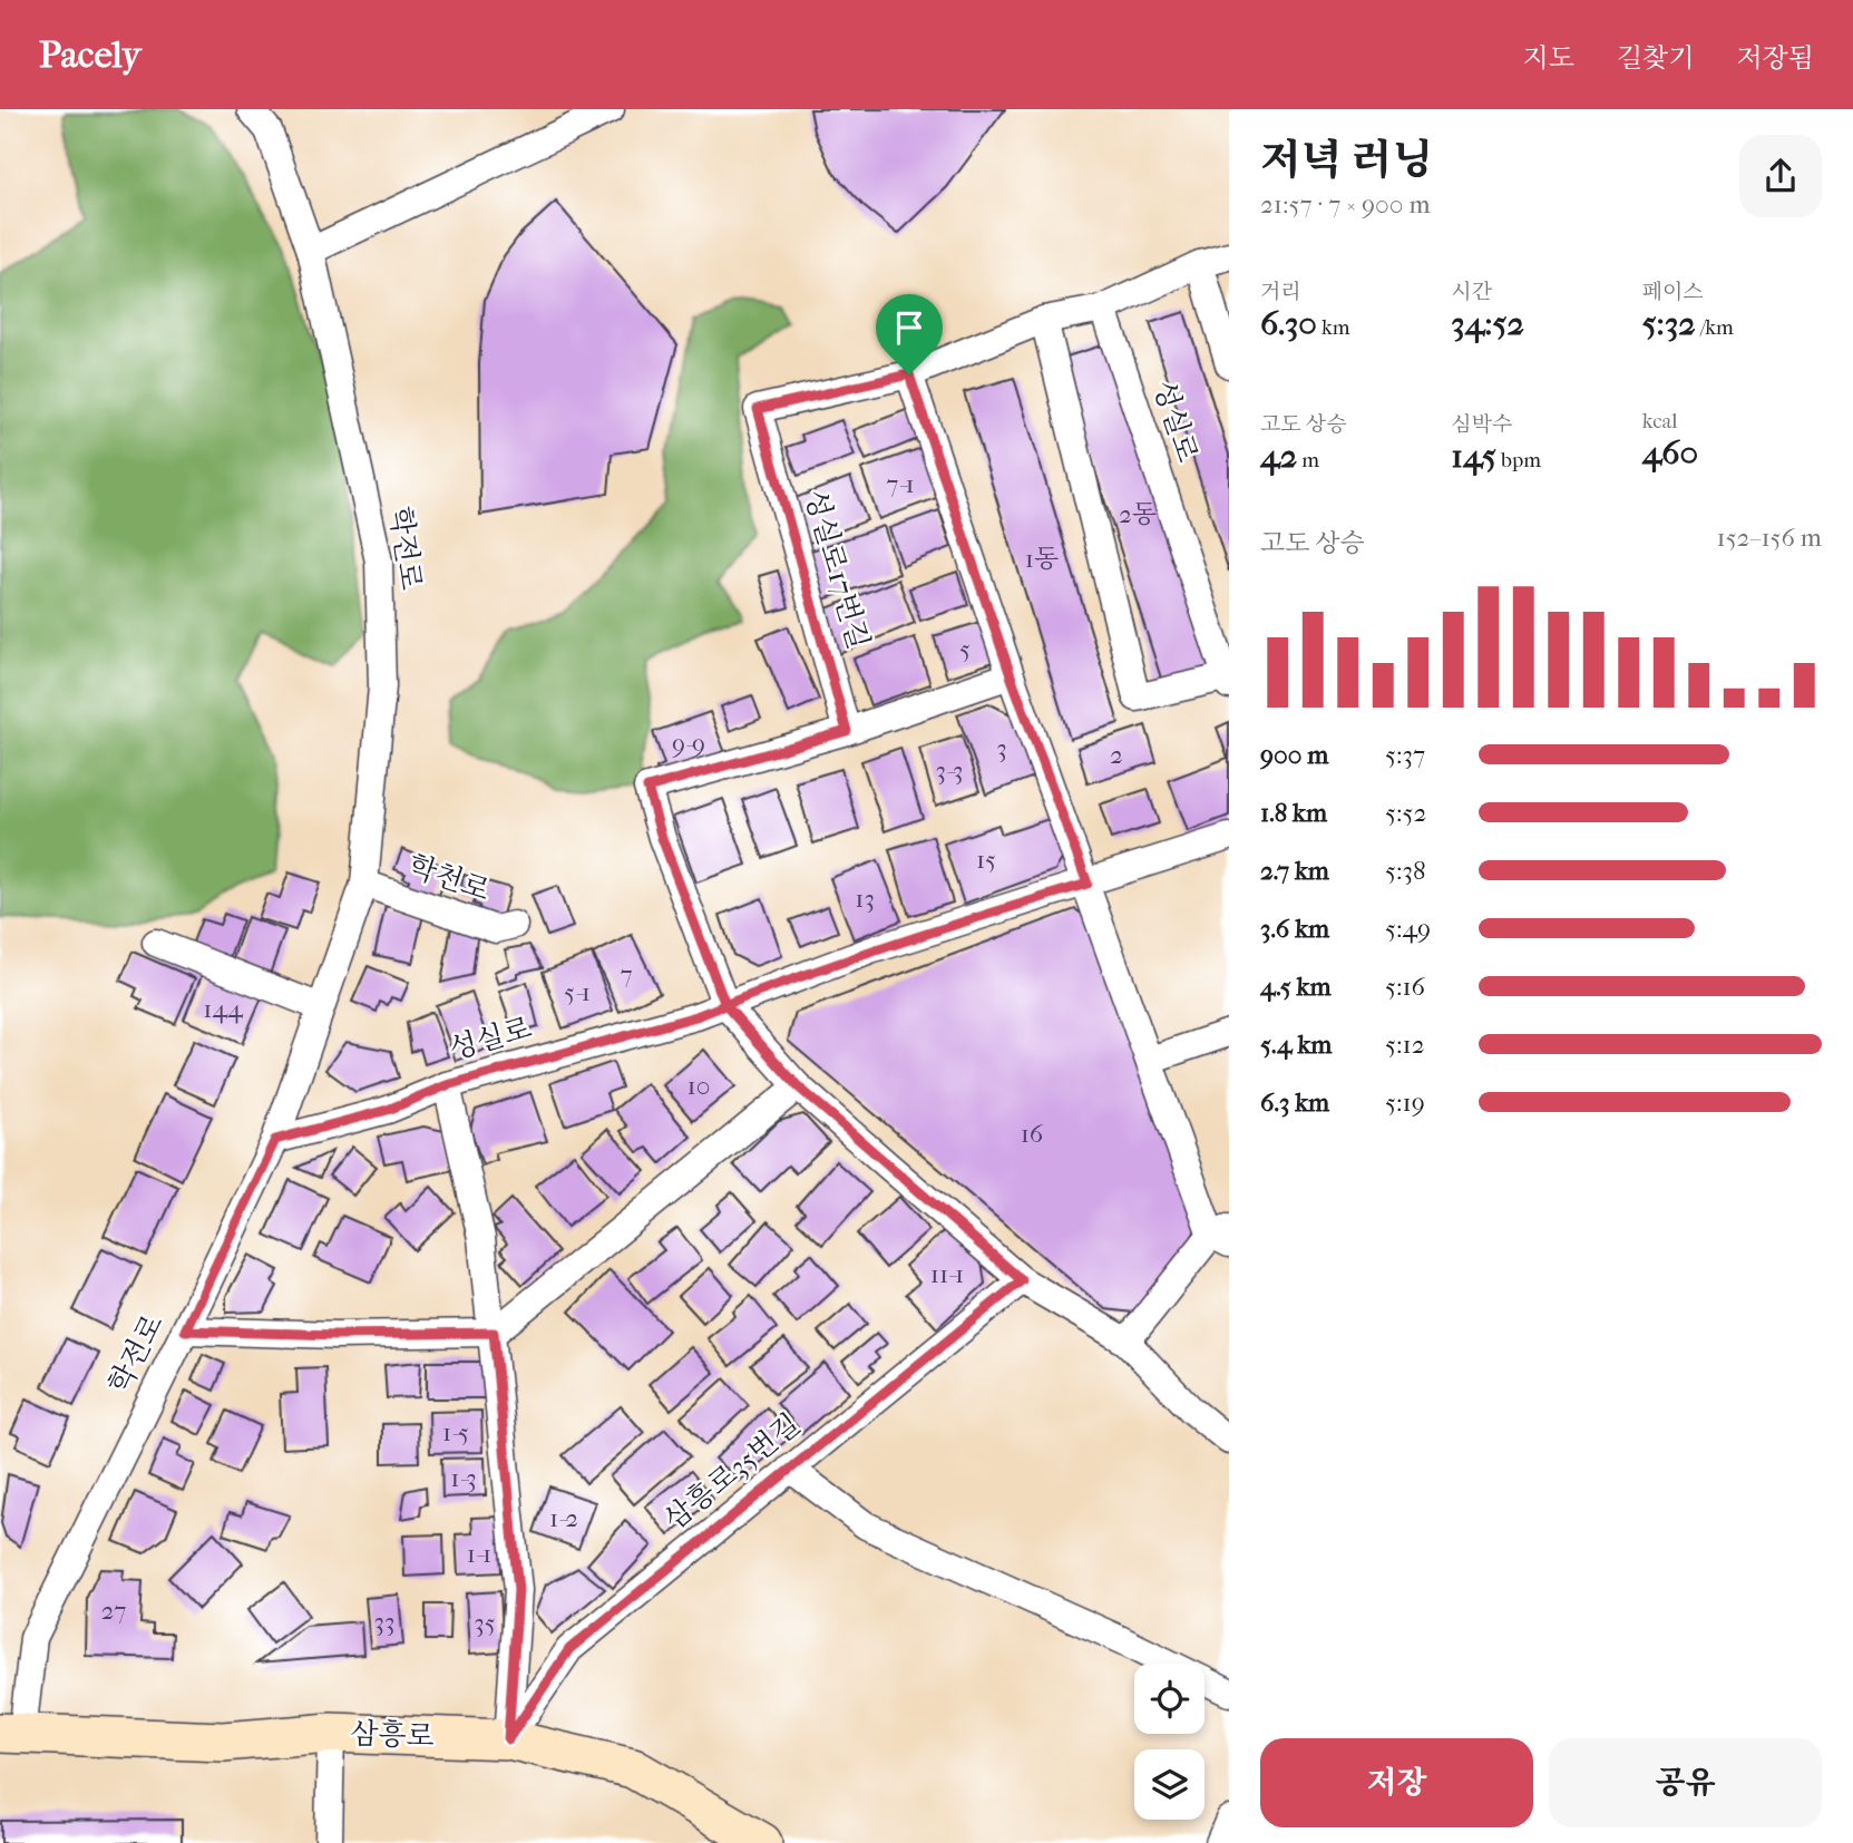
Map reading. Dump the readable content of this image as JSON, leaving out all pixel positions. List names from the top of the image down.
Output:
{
  "streets": {
    "street": [
      "성실로",
      "학전로",
      "성실로17번길",
      "학천로",
      "삼흥로35번길",
      "삼흥로"
    ]
  },
  "crossings": [
    ["성실로", "학전로"],
    ["성실로", "성실로17번길"],
    ["학전로", "학천로"],
    ["학전로", "삼흥로"],
    ["삼흥로35번길", "삼흥로"]
  ],
  "house_numbers": [
    "7-1",
    "2동",
    "1동",
    "5",
    "9-9",
    "3",
    "2",
    "3-3",
    "15",
    "13",
    "7",
    "5-1",
    "144",
    "10",
    "16",
    "11-1",
    "1-5",
    "1-3",
    "1-2",
    "1-1",
    "27",
    "33",
    "35"
  ],
  "page": {
    "header": "Pacely",
    "nav": ["지도", "길찾기", "저장됨"],
    "heading": ["저녁 러닝", "21:57 · 7 × 900 m"],
    "stats": [
      ["거리", "6.30 km"],
      ["시간", "34:52"],
      ["페이스", "5:32 /km"],
      ["고도 상승", "42 m"],
      ["심박수", "145 bpm"],
      ["kcal", "460"]
    ],
    "chart": ["고도 상승", "152–156 m"],
    "list": [
      {
        "name": "900 m",
        "note": "5:37"
      },
      {
        "name": "1.8 km",
        "note": "5:52"
      },
      {
        "name": "2.7 km",
        "note": "5:38"
      },
      {
        "name": "3.6 km",
        "note": "5:49"
      },
      {
        "name": "4.5 km",
        "note": "5:16"
      },
      {
        "name": "5.4 km",
        "note": "5:12"
      },
      {
        "name": "6.3 km",
        "note": "5:19"
      }
    ],
    "buttons": ["저장", "공유"]
  }
}
